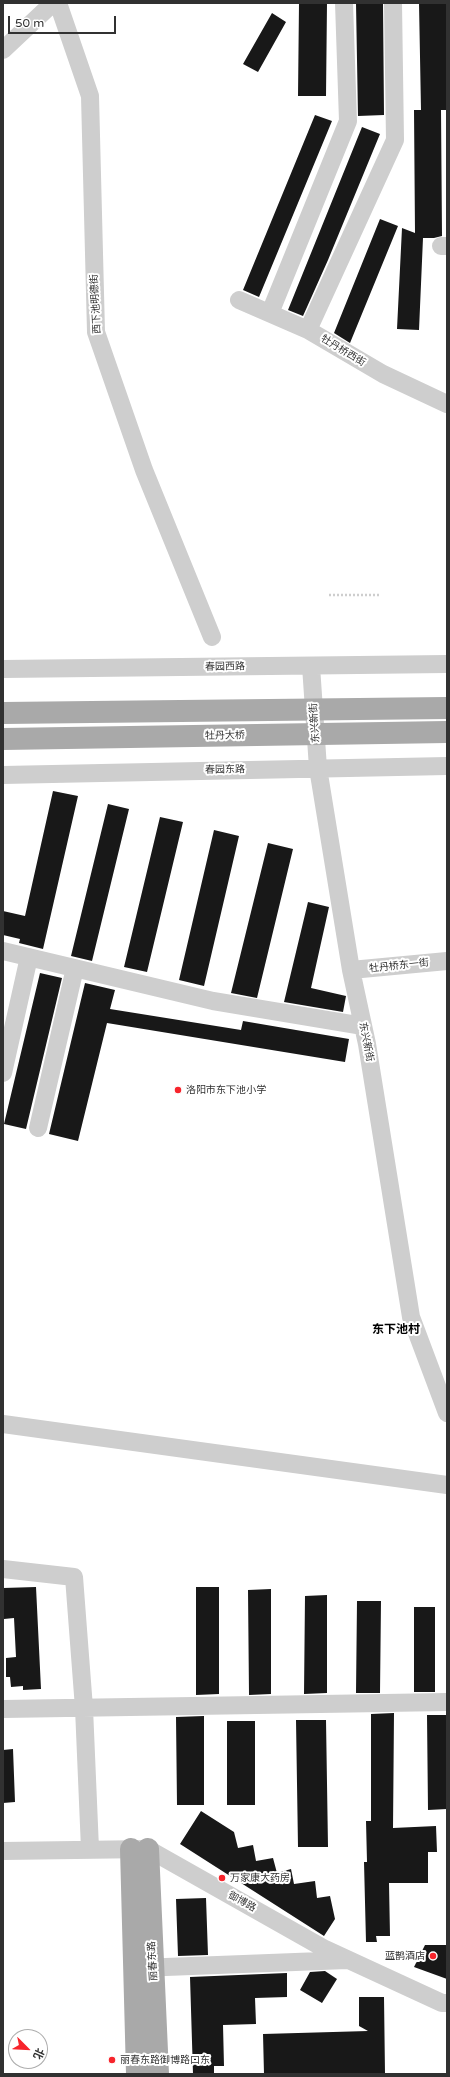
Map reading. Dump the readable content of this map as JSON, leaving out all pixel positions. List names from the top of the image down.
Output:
{
  "streets": {
    "main road": ["牡丹大桥", "丽春东路"],
    "street": [
      "西下池明德街",
      "牡丹桥西街",
      "春园西路",
      "东兴新街",
      "春园东路",
      "牡丹桥东一街",
      "御博路"
    ]
  },
  "crossings": [
    ["春园西路", "东兴新街"],
    ["东兴新街", "春园东路"],
    ["东兴新街", "牡丹桥东一街"],
    ["御博路", "丽春东路"]
  ],
  "districts": ["东下池村"],
  "places": [
    "洛阳市东下池小学",
    "万家康大药房",
    "蓝鹊酒店",
    "丽春东路御博路口东"
  ],
  "scale_bar": "50 m",
  "north": "bottom right"
}
